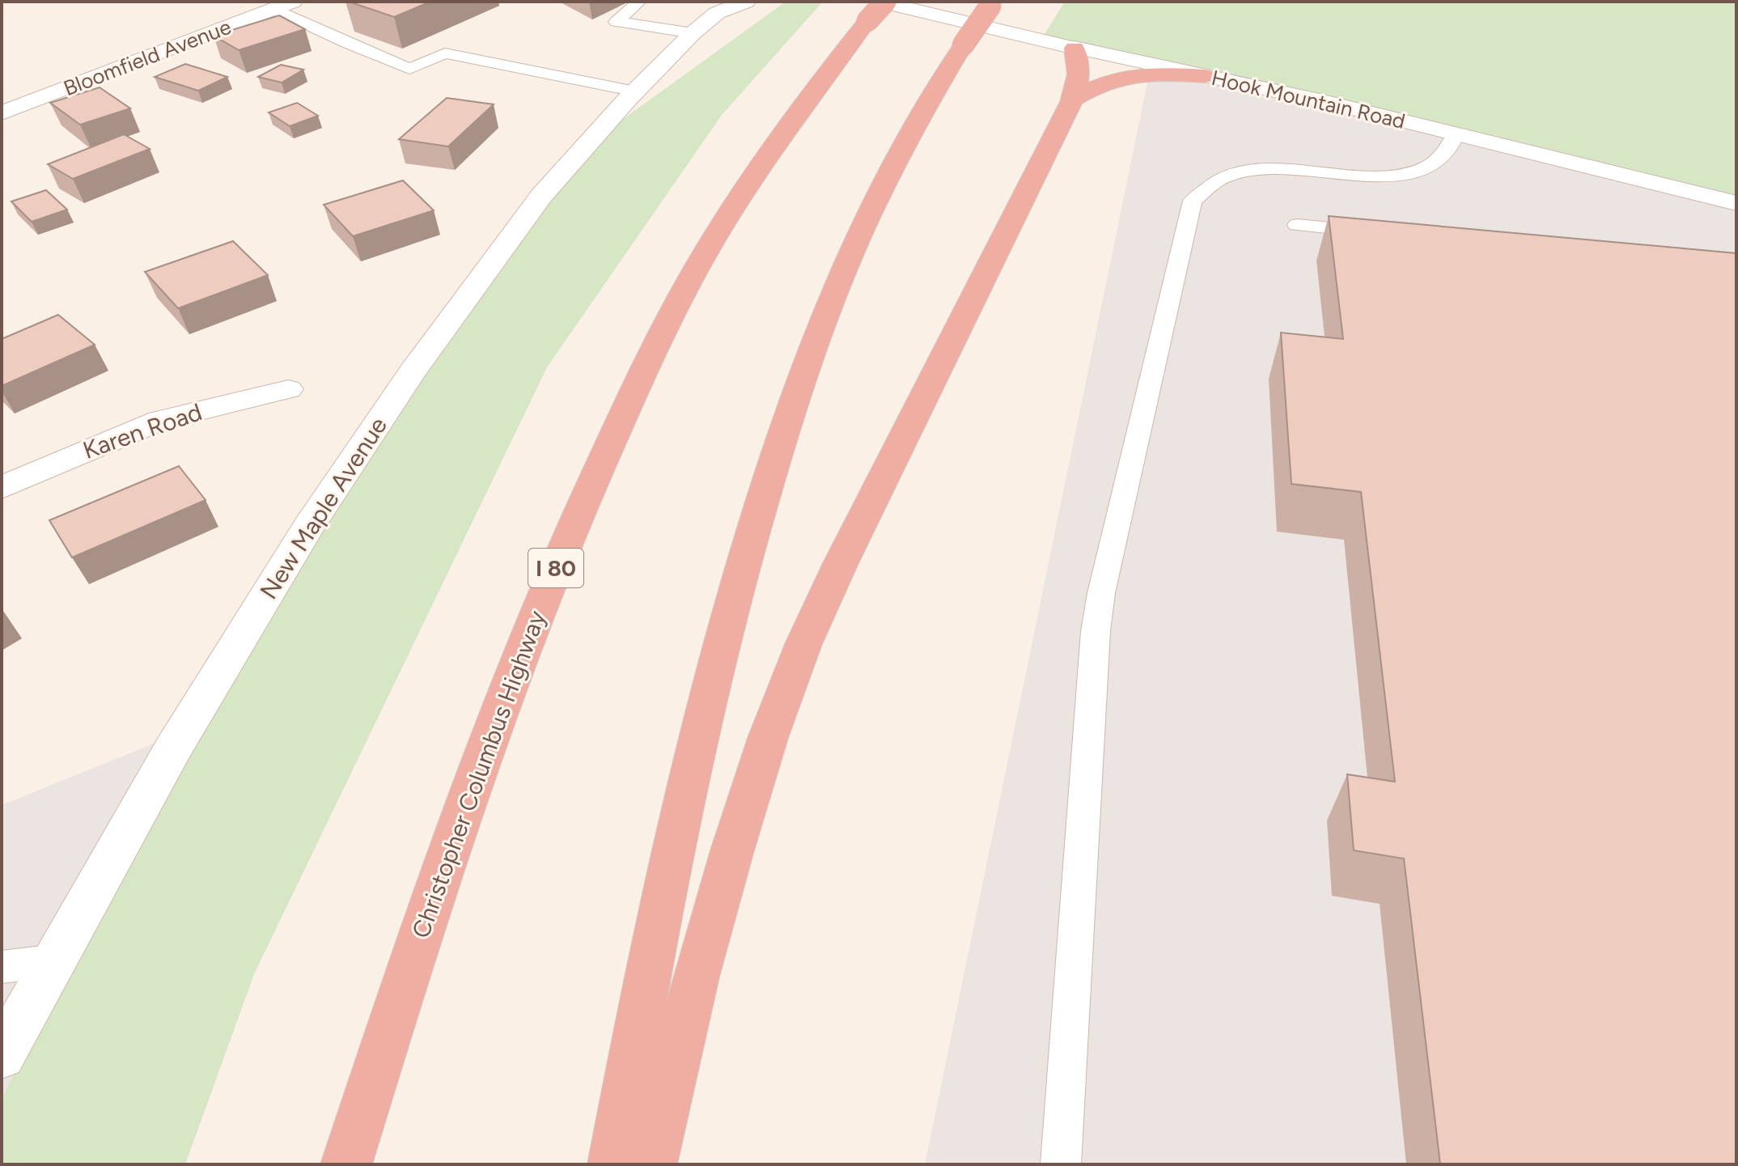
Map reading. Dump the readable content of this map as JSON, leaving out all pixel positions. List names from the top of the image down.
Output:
{
  "streets": {
    "highway": ["I 80", "Christopher Columbus Highway"],
    "main road": [
      "Bloomfield Avenue",
      "Hook Mountain Road",
      "Karen Road",
      "New Maple Avenue"
    ]
  },
  "crossings": [
    ["Hook Mountain Road", "Christopher Columbus Highway"]
  ]
}
